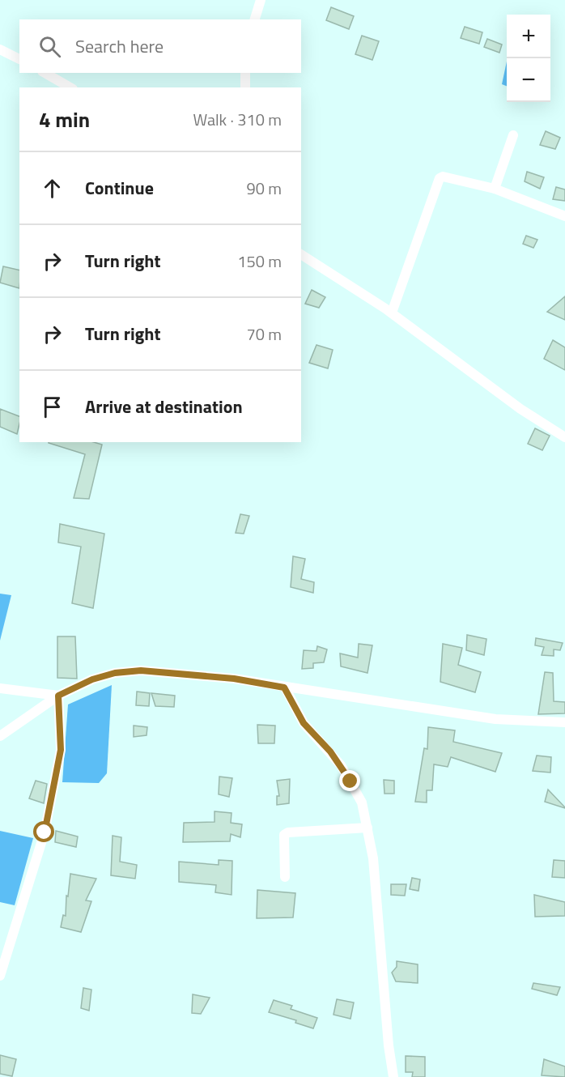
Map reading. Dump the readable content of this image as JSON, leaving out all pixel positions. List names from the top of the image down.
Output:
{
  "page": {
    "map_buttons": ["+", "−"],
    "search": "Search here",
    "heading": ["4 min", "Walk · 310 m"],
    "list": [
      ["Continue", "90 m"],
      ["Turn right", "150 m"],
      ["Turn right", "70 m"],
      "Arrive at destination"
    ]
  }
}
